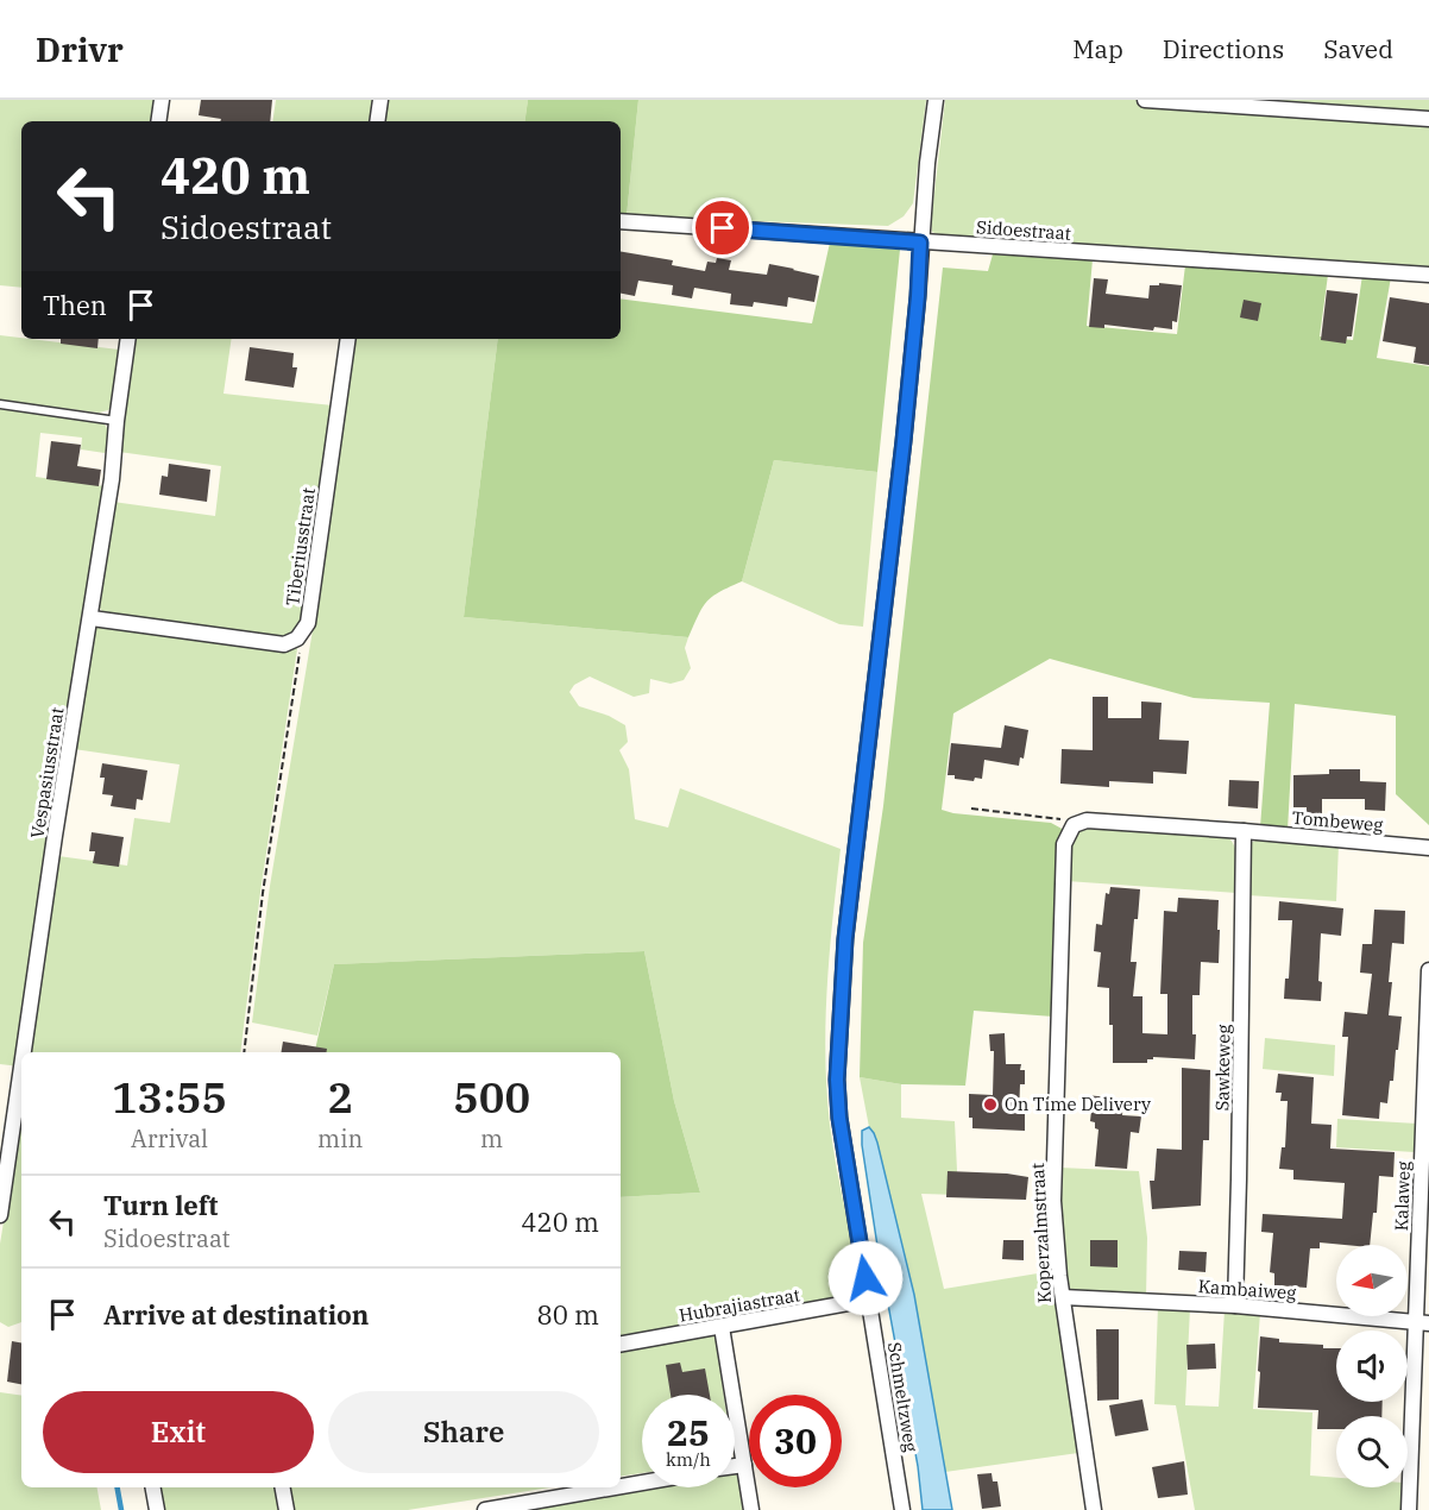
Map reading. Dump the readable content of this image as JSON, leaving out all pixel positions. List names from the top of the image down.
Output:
{
  "streets": {
    "street": [
      "Sidoestraat",
      "Tiberiusstraat",
      "Vespasiusstraat",
      "Tombeweg",
      "Sawkeweg",
      "Kalaweg",
      "Koperzalmstraat",
      "Kambaiweg",
      "Hubrajiastraat",
      "Schmeltzweg"
    ]
  },
  "crossings": [
    ["Sidoestraat", "Schmeltzweg"],
    ["Tombeweg", "Sawkeweg"],
    ["Tombeweg", "Koperzalmstraat"],
    ["Sawkeweg", "Kambaiweg"],
    ["Kalaweg", "Kambaiweg"],
    ["Koperzalmstraat", "Kambaiweg"],
    ["Hubrajiastraat", "Schmeltzweg"]
  ],
  "places": ["On Time Delivery"],
  "north": "left",
  "page": {
    "header": "Drivr",
    "nav": ["Map", "Directions", "Saved"],
    "turn": ["420 m", "Sidoestraat"],
    "then": "Then",
    "eta": [
      "13:55",
      "Arrival",
      "2",
      "min",
      "500",
      "m"
    ],
    "list": [
      {
        "name": "Turn left",
        "note": "Sidoestraat",
        "value": "420 m"
      },
      {
        "name": "Arrive at destination",
        "value": "80 m"
      }
    ],
    "buttons": ["Exit", "Share"],
    "speed": "25 km/h",
    "limit": "30"
  }
}
